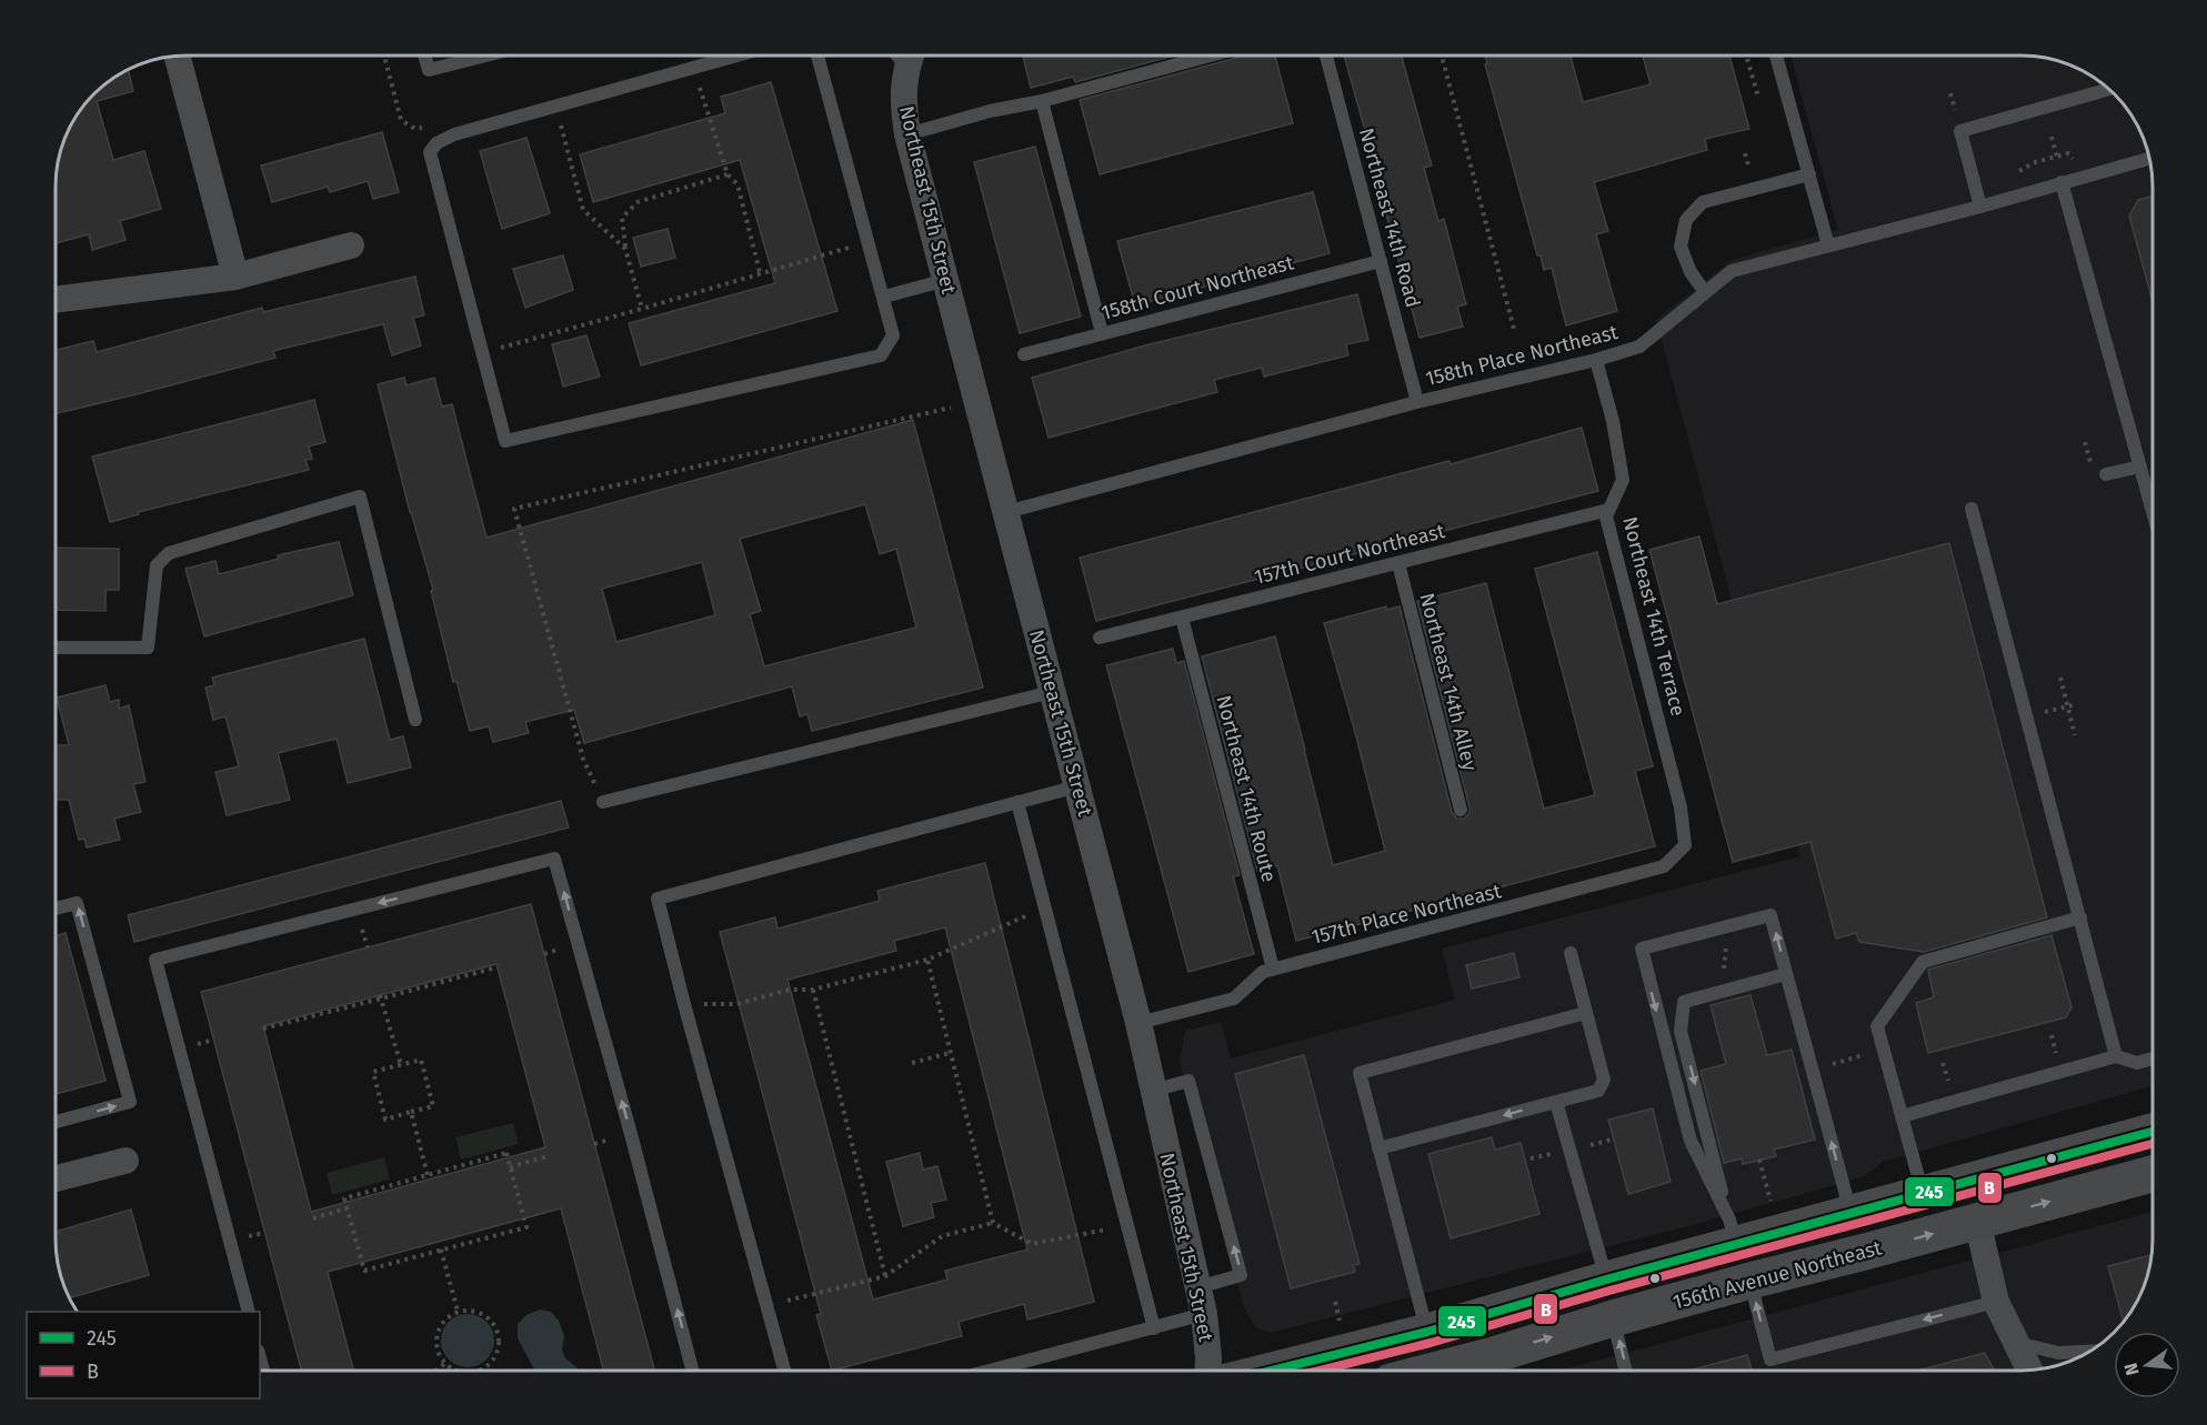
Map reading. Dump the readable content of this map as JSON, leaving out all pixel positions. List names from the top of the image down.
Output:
{
  "streets": {
    "main road": ["156th Avenue Northeast"],
    "street": ["Northeast 15th Street"],
    "lane": [
      "Northeast 14th Road",
      "158th Court Northeast",
      "158th Place Northeast",
      "157th Court Northeast",
      "Northeast 14th Terrace",
      "Northeast 14th Alley",
      "Northeast 14th Route",
      "157th Place Northeast"
    ]
  },
  "crossings": [
    ["Northeast 15th Street", "158th Place Northeast"],
    ["Northeast 15th Street", "157th Place Northeast"],
    ["Northeast 14th Road", "158th Court Northeast"],
    ["Northeast 14th Road", "158th Place Northeast"],
    ["158th Place Northeast", "Northeast 14th Terrace"],
    ["157th Court Northeast", "Northeast 14th Terrace"],
    ["157th Court Northeast", "Northeast 14th Alley"],
    ["157th Court Northeast", "Northeast 14th Route"],
    ["Northeast 14th Terrace", "157th Place Northeast"],
    ["Northeast 14th Route", "157th Place Northeast"]
  ],
  "lines": ["transit line 245", "transit line B"],
  "legend": ["245", "B"],
  "north": "left"
}
